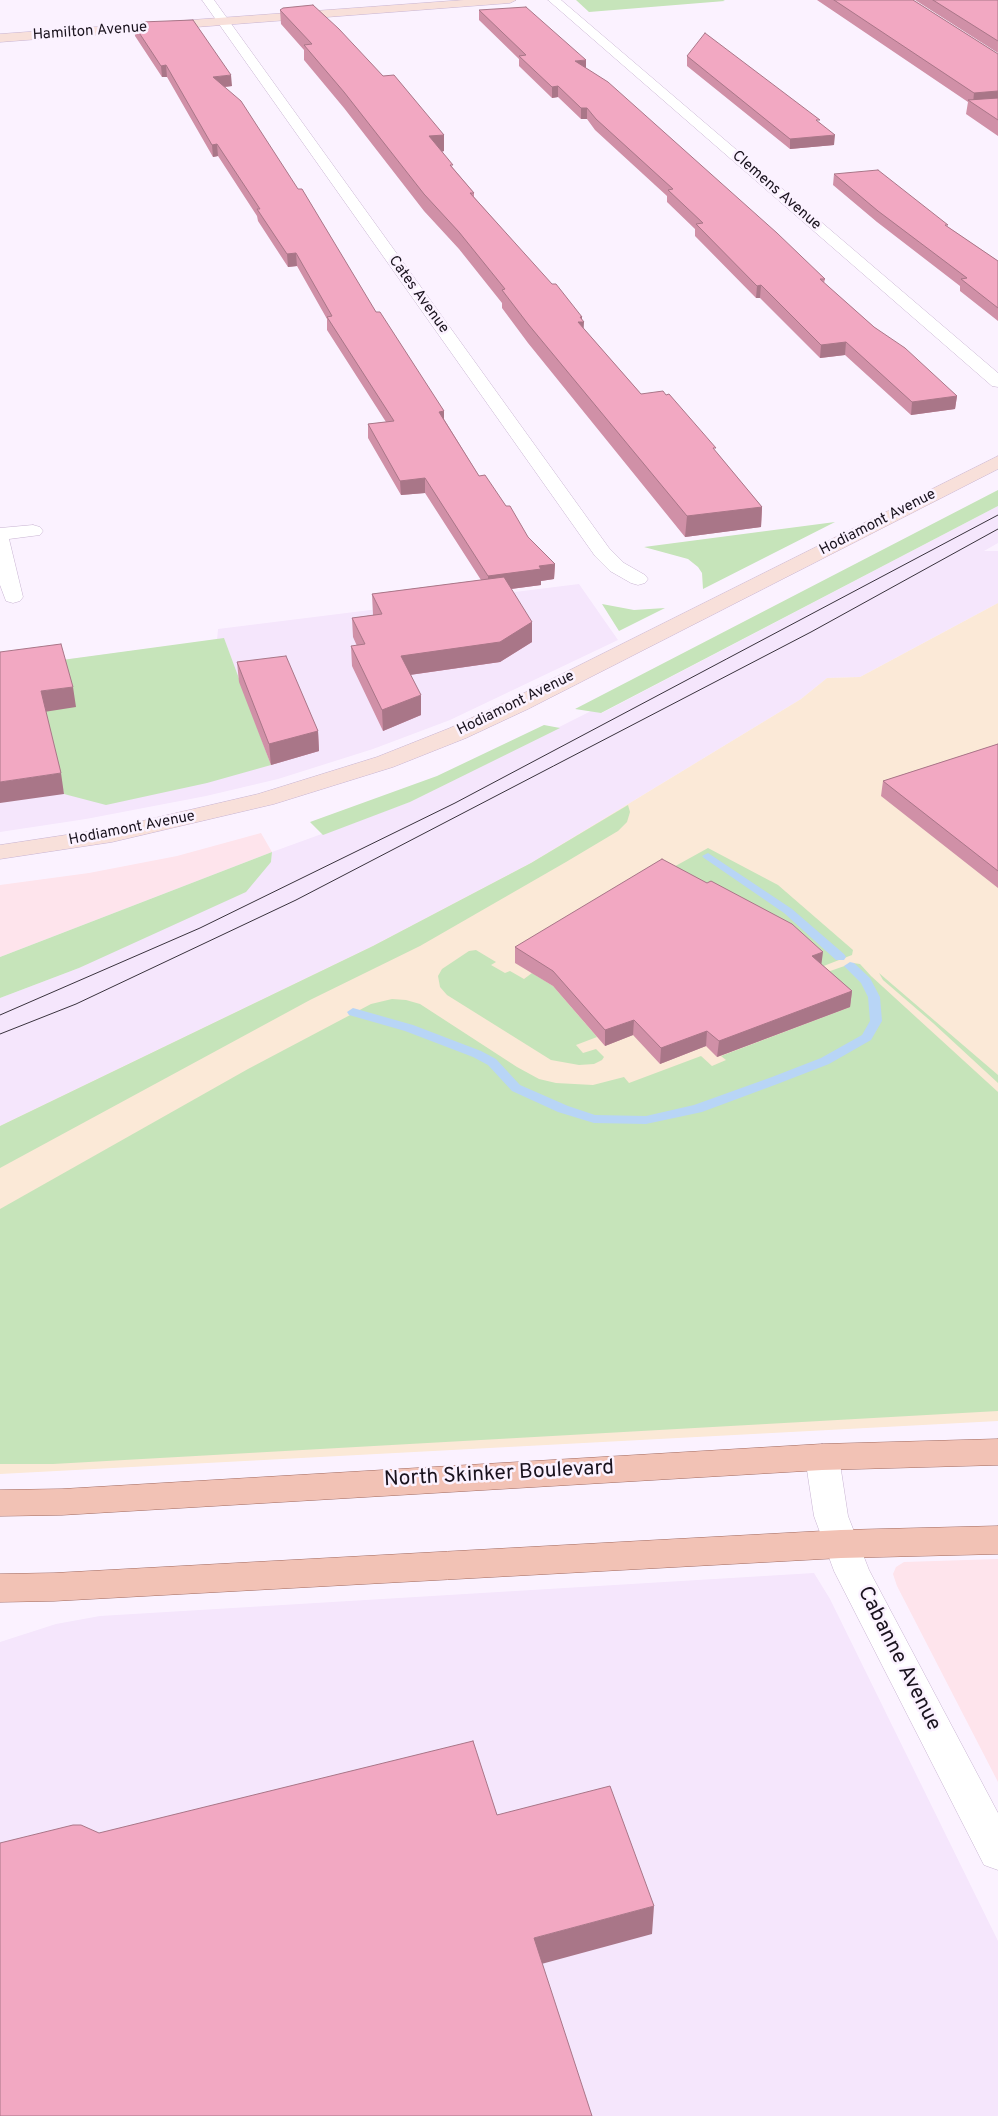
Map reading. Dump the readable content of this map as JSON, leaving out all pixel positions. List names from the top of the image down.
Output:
{
  "streets": {
    "main road": ["North Skinker Boulevard"],
    "street": [
      "Hamilton Avenue",
      "Clemens Avenue",
      "Cates Avenue",
      "Hodiamont Avenue",
      "Cabanne Avenue"
    ]
  },
  "crossings": [
    ["Hamilton Avenue", "Cates Avenue"],
    ["North Skinker Boulevard", "Cabanne Avenue"]
  ]
}
